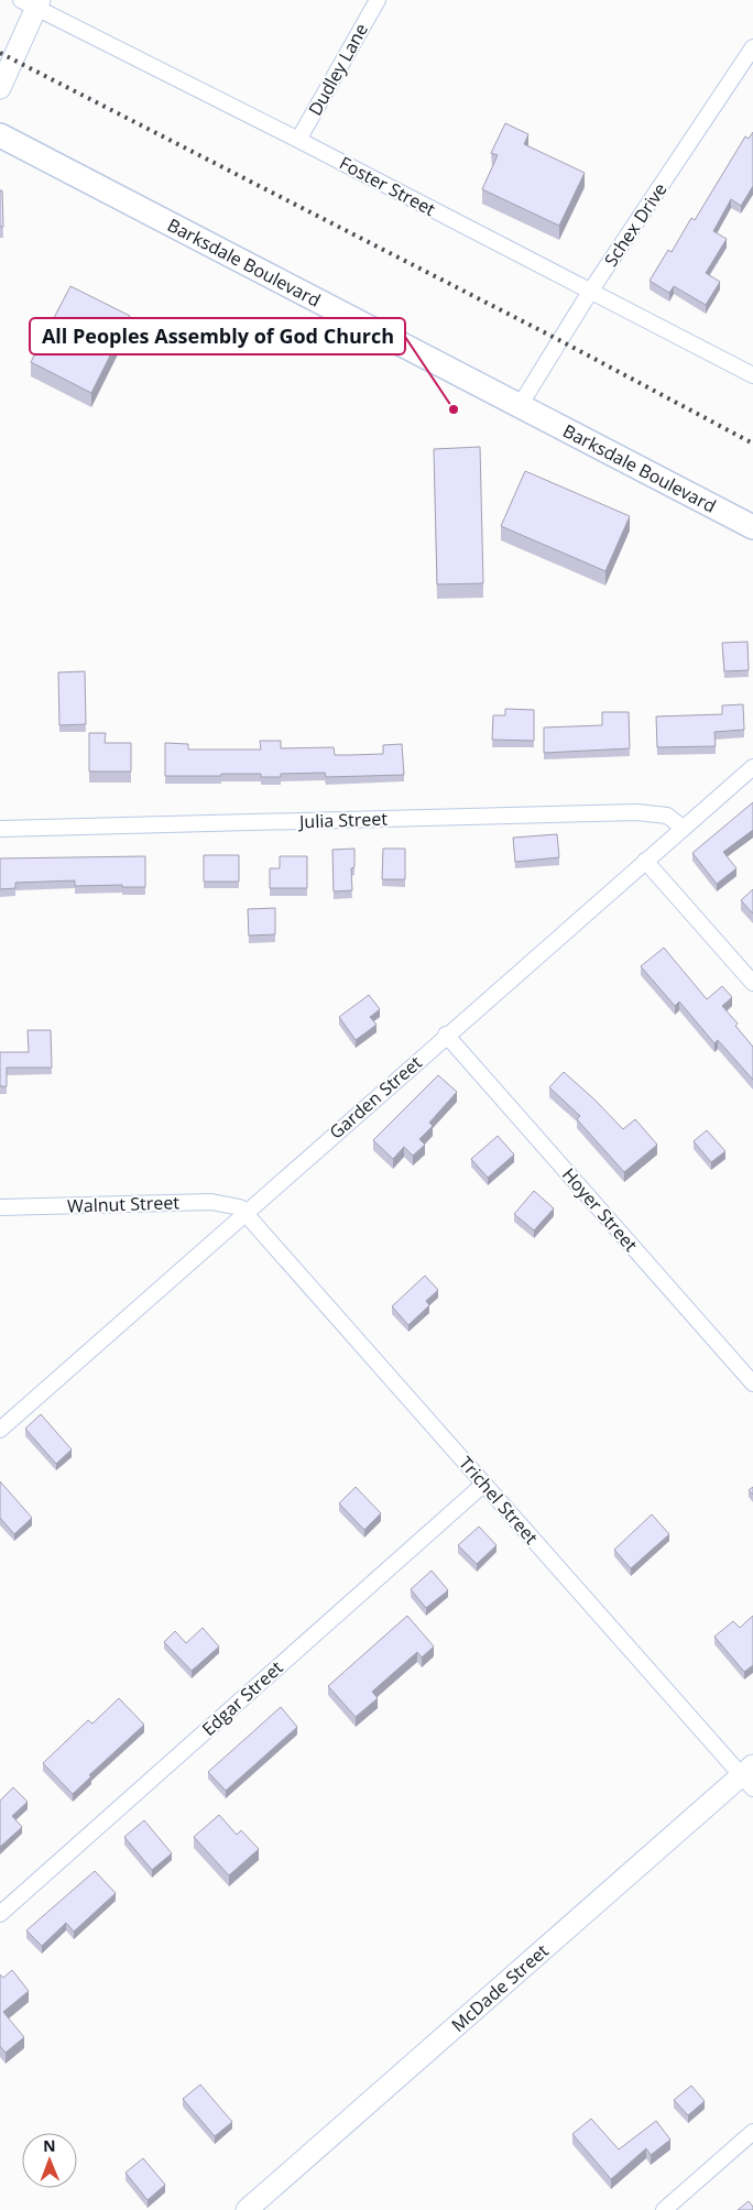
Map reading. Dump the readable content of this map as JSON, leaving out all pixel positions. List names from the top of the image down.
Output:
{
  "streets": {
    "main road": ["Barksdale Boulevard"],
    "street": [
      "Dudley Lane",
      "Foster Street",
      "Schex Drive",
      "Julia Street",
      "Garden Street",
      "Walnut Street",
      "Hoyer Street",
      "Trichel Street",
      "Edgar Street",
      "McDade Street"
    ]
  },
  "crossings": [
    ["Dudley Lane", "Foster Street"],
    ["Foster Street", "Schex Drive"],
    ["Schex Drive", "Barksdale Boulevard"],
    ["Julia Street", "Garden Street"],
    ["Garden Street", "Walnut Street"],
    ["Garden Street", "Hoyer Street"],
    ["Garden Street", "Trichel Street"],
    ["Walnut Street", "Trichel Street"],
    ["Trichel Street", "Edgar Street"],
    ["Trichel Street", "McDade Street"]
  ],
  "places": ["All Peoples Assembly of God Church"],
  "north": "top"
}
